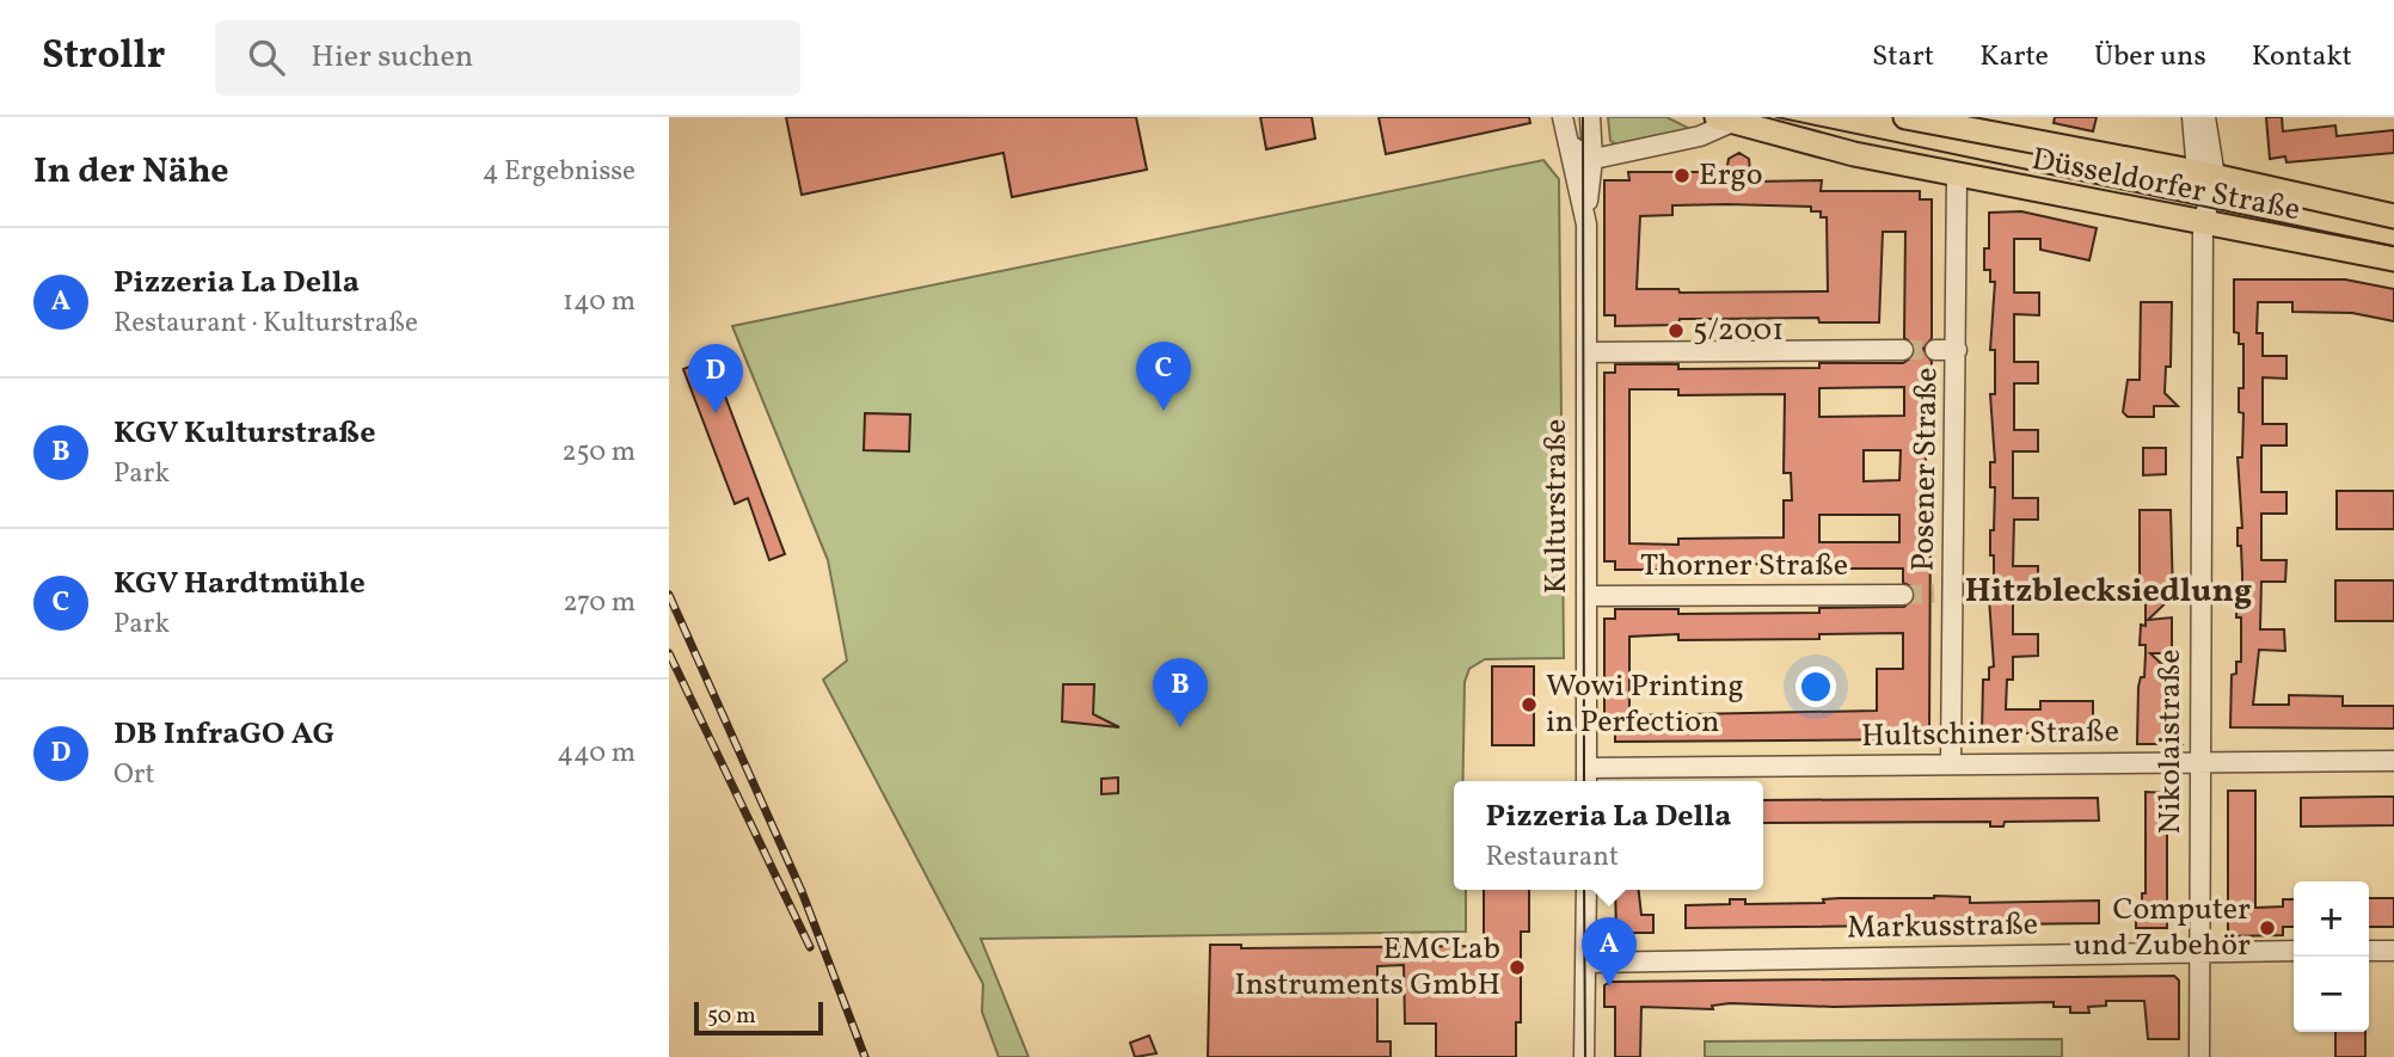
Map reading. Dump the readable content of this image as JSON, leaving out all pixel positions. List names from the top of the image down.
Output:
{
  "streets": {
    "main road": ["Düsseldorfer Straße"],
    "street": [
      "Posener Straße",
      "Kulturstraße",
      "Thorner Straße",
      "Hultschiner Straße",
      "Nikolaistraße",
      "Markusstraße"
    ]
  },
  "crossings": [
    ["Düsseldorfer Straße", "Posener Straße"],
    ["Düsseldorfer Straße", "Kulturstraße"],
    ["Düsseldorfer Straße", "Nikolaistraße"],
    ["Posener Straße", "Hultschiner Straße"],
    ["Kulturstraße", "Thorner Straße"],
    ["Kulturstraße", "Hultschiner Straße"],
    ["Hultschiner Straße", "Nikolaistraße"],
    ["Nikolaistraße", "Markusstraße"]
  ],
  "districts": ["Hitzblecksiedlung"],
  "places": [
    "Ergo",
    "5/2001",
    "Wowi Printing in Perfection",
    "Computer und Zubehör",
    "EMCLab Instruments GmbH"
  ],
  "scale_bar": "50 m",
  "page": {
    "header": "Strollr",
    "search": "Hier suchen",
    "nav": [
      "Start",
      "Karte",
      "Über uns",
      "Kontakt"
    ],
    "heading": ["In der Nähe", "4 Ergebnisse"],
    "list": [
      {
        "mark": "A",
        "name": "Pizzeria La Della",
        "note": "Restaurant · Kulturstraße",
        "value": "140 m"
      },
      {
        "mark": "B",
        "name": "KGV Kulturstraße",
        "note": "Park",
        "value": "250 m"
      },
      {
        "mark": "C",
        "name": "KGV Hardtmühle",
        "note": "Park",
        "value": "270 m"
      },
      {
        "mark": "D",
        "name": "DB InfraGO AG",
        "note": "Ort",
        "value": "440 m"
      }
    ],
    "pins": [
      "C",
      "D",
      "B",
      "A"
    ],
    "popup": ["Pizzeria La Della", "Restaurant"],
    "map_buttons": ["+", "−"],
    "scale": "50 m"
  }
}
